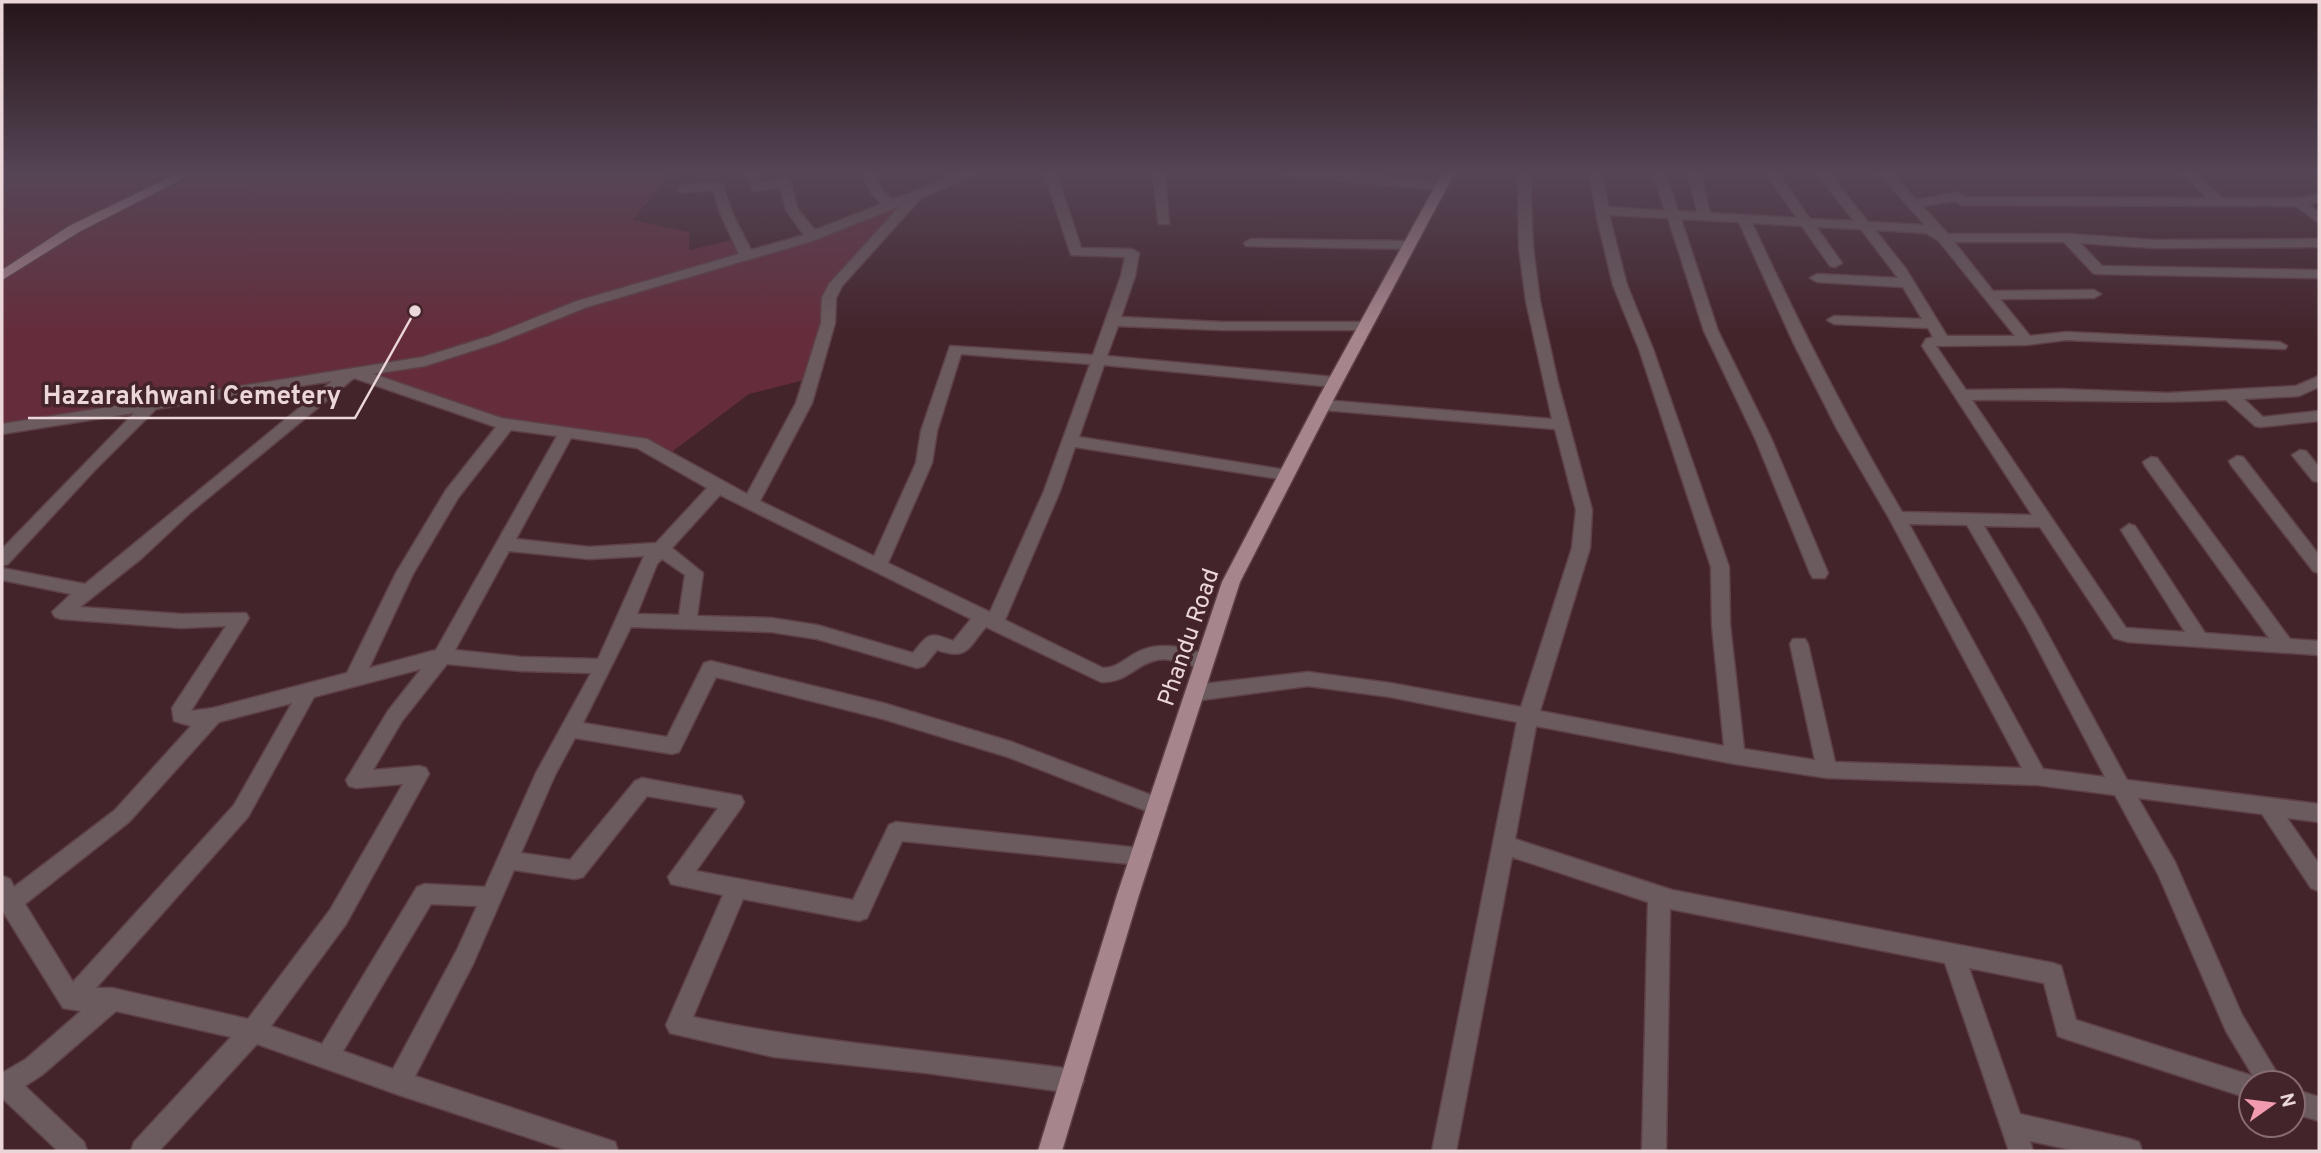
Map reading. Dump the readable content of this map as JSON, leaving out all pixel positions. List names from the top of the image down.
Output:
{
  "streets": {
    "main road": ["Phandu Road"]
  },
  "places": ["Hazarakhwani Cemetery"],
  "north": "right"
}
